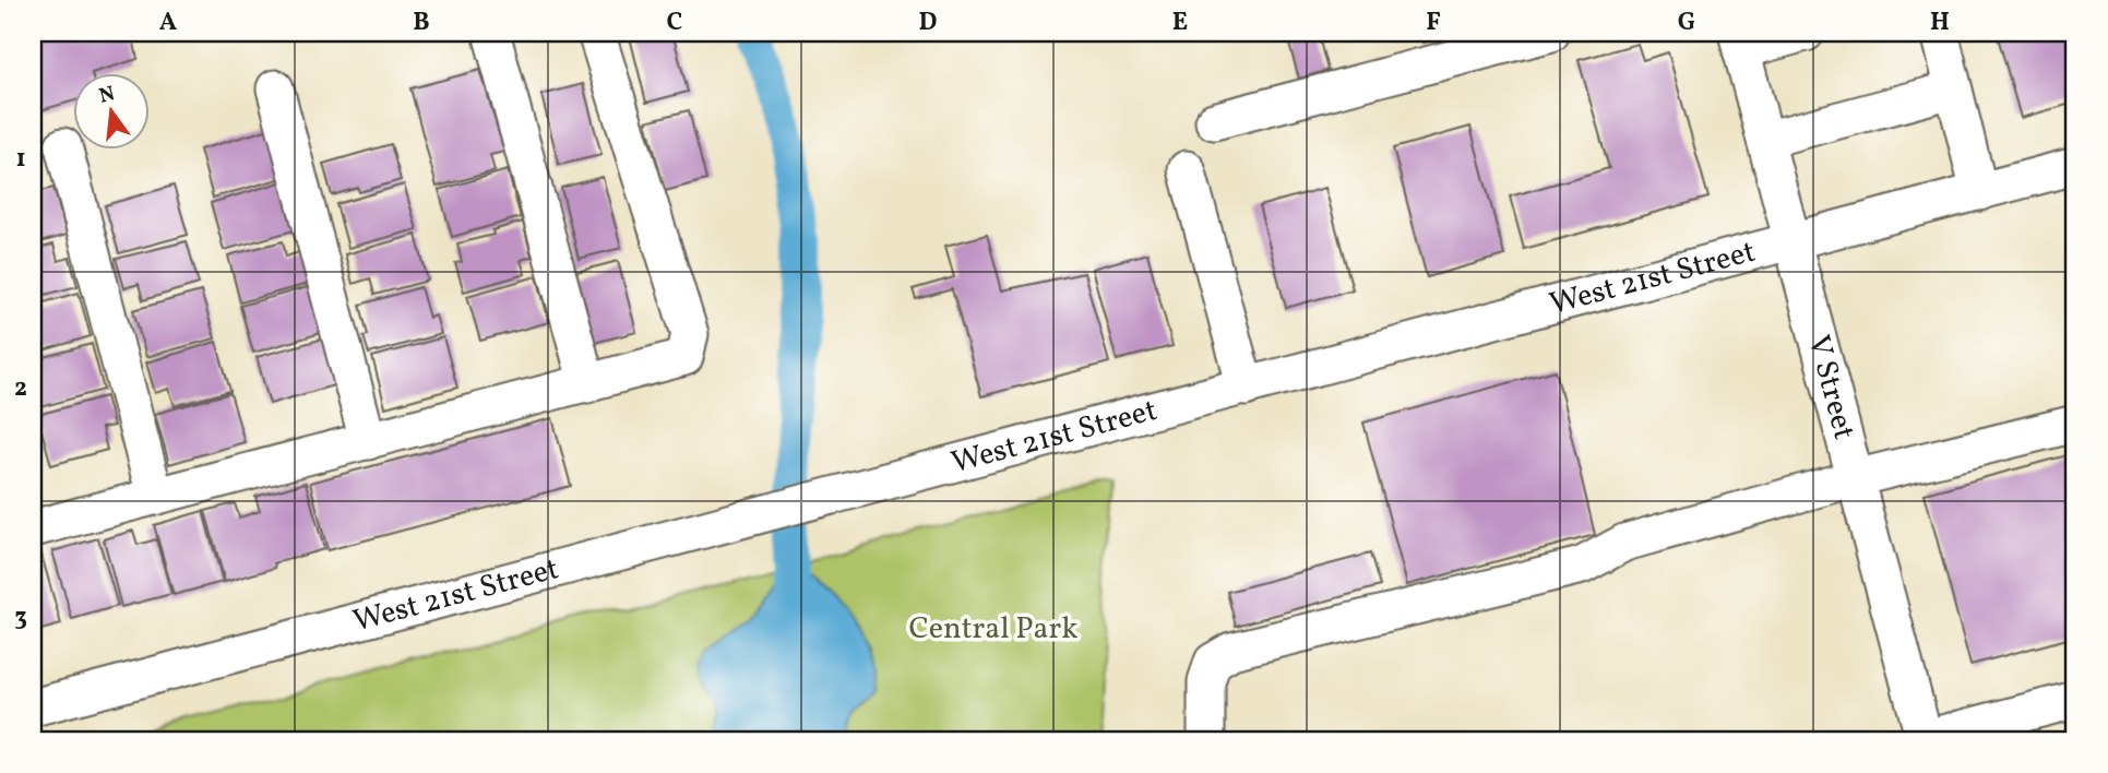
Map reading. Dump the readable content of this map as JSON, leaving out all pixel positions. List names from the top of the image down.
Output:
{
  "streets": {
    "street": ["West 21st Street", "V Street"]
  },
  "crossings": [
    ["West 21st Street", "V Street"]
  ],
  "parks": ["Central Park"],
  "north": "top",
  "grid": {
    "columns": [
      "A",
      "B",
      "C",
      "D",
      "E",
      "F",
      "G",
      "H"
    ],
    "rows": ["1", "2", "3"]
  }
}
